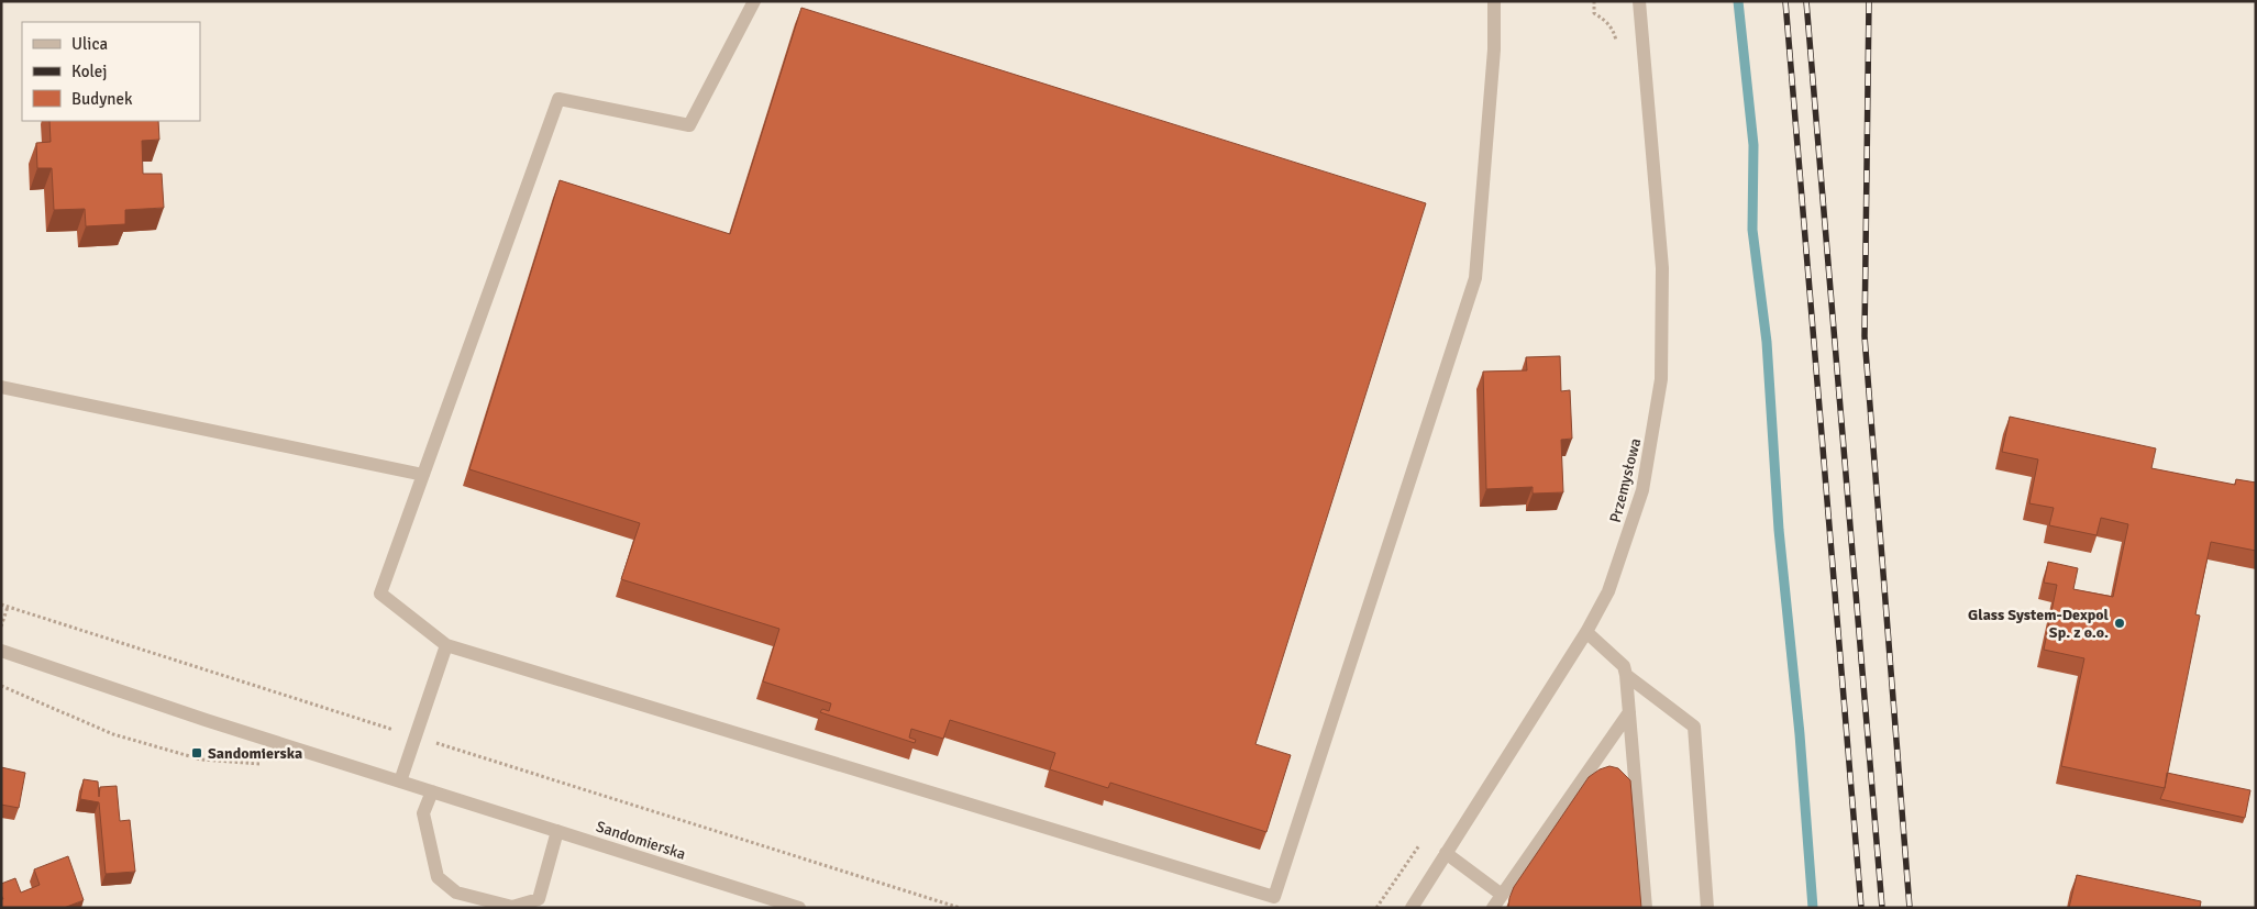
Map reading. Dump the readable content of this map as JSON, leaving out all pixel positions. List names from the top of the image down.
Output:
{
  "streets": {
    "street": ["Przemysłowa", "Sandomierska"]
  },
  "places": {
    "other": ["Glass System-Dexpol Sp. z o.o."],
    "transit": ["Sandomierska"]
  },
  "legend": ["Ulica", "Kolej", "Budynek"]
}
